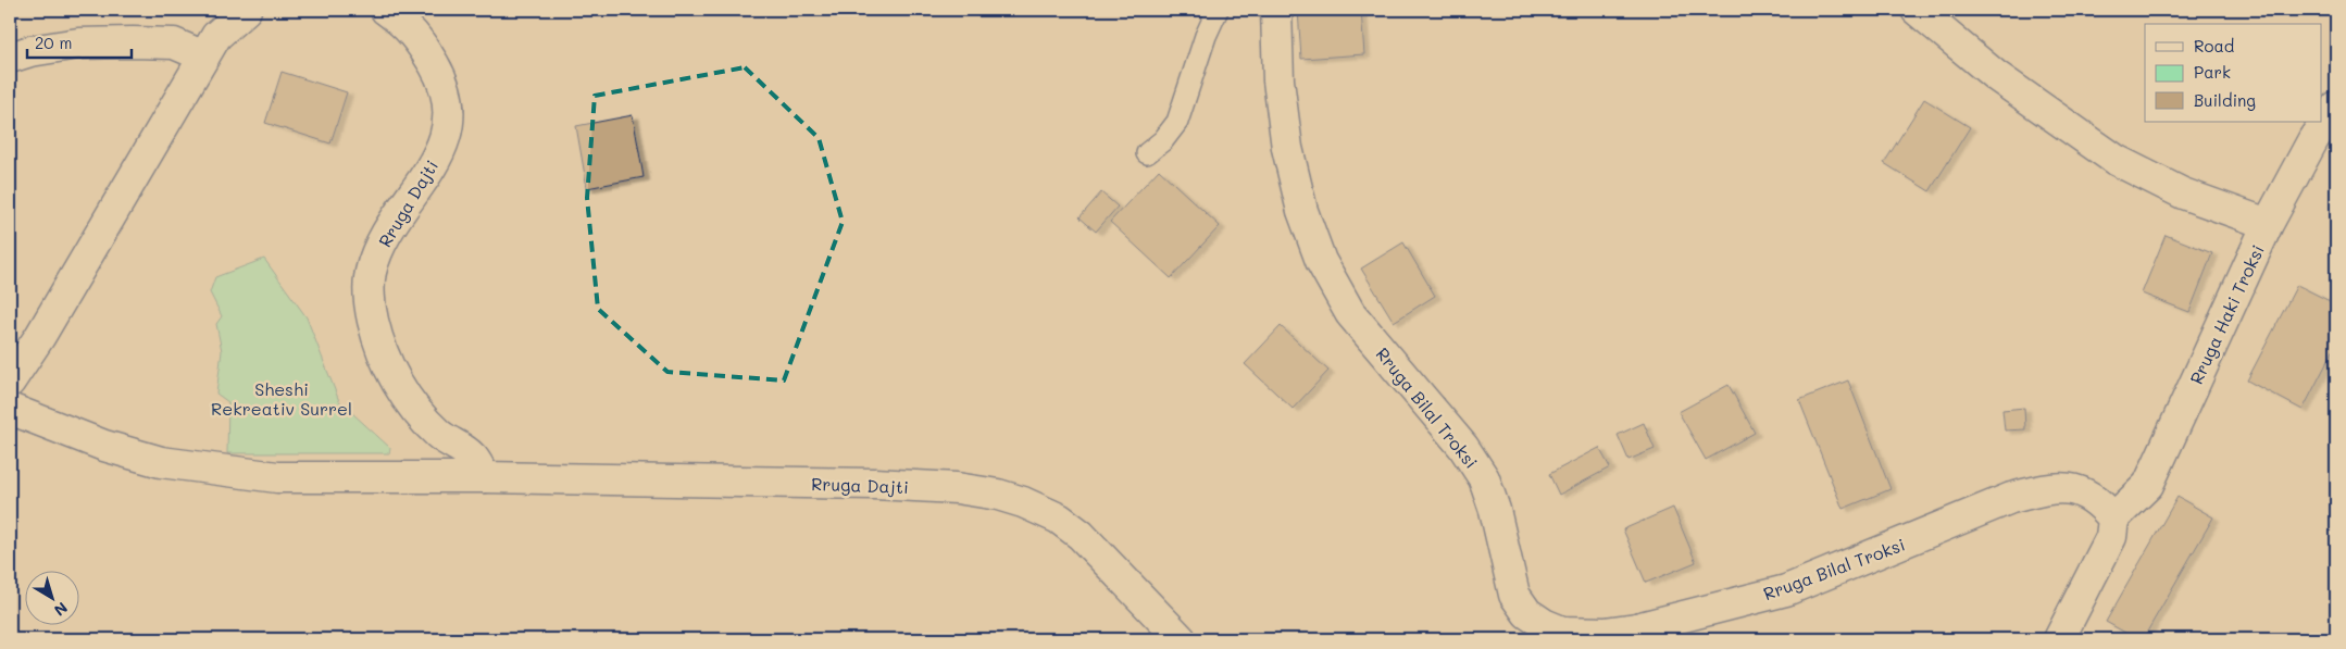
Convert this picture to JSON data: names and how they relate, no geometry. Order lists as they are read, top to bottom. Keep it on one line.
{"streets":{"street":["Rruga Dajti","Rruga Haki Troksi","Rruga Bilal Troksi"]},"crossings":[["Rruga Haki Troksi","Rruga Bilal Troksi"]],"parks":["Sheshi Rekreativ Surrel"],"legend":["Road","Park","Building"],"scale_bar":"20 m","north":"bottom right"}
